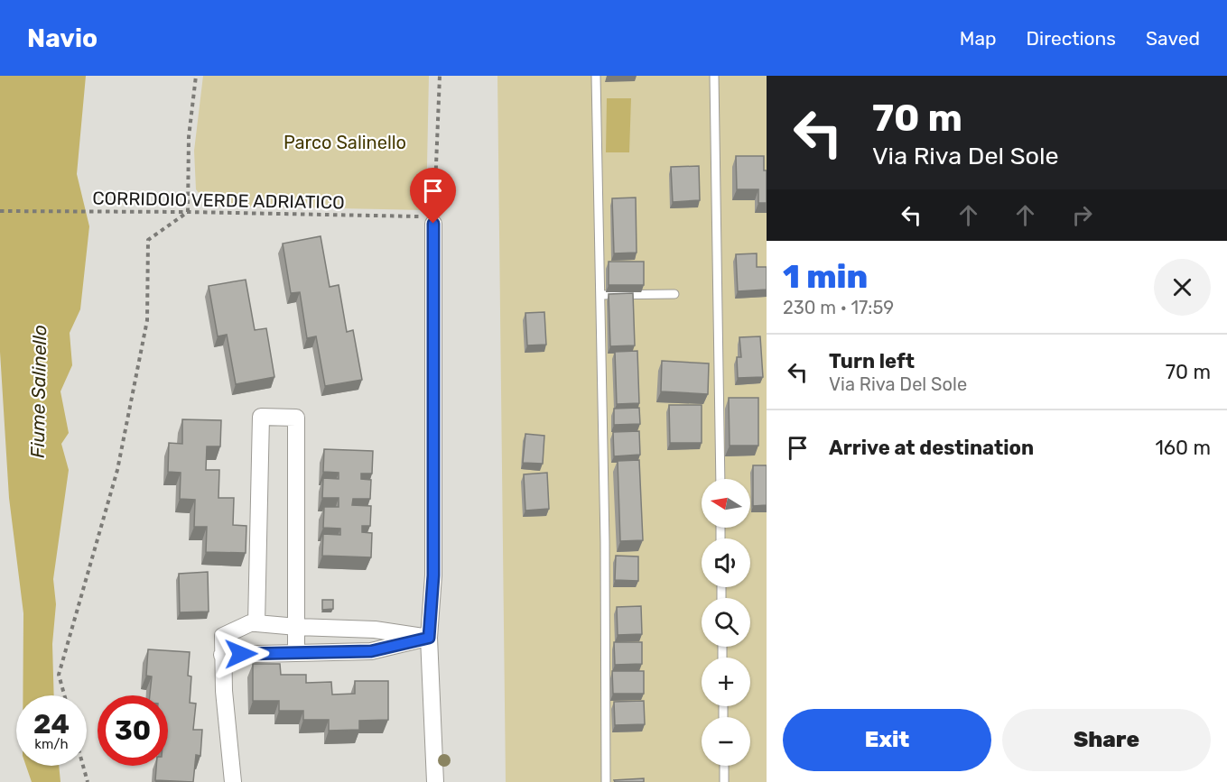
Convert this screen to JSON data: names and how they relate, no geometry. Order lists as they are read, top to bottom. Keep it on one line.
{"streets":{"path":["CORRIDOIO VERDE ADRIATICO"]},"water":["Fiume Salinello"],"parks":["Parco Salinello"],"north":"left","page":{"header":"Navio","nav":["Map","Directions","Saved"],"turn":["70 m","Via Riva Del Sole"],"heading":["1 min","230 m · 17:59"],"list":[{"name":"Turn left","note":"Via Riva Del Sole","value":"70 m"},{"name":"Arrive at destination","value":"160 m"}],"map_buttons":["+","−"],"speed":"24 km/h","limit":"30","buttons":["Exit","Share"]}}
